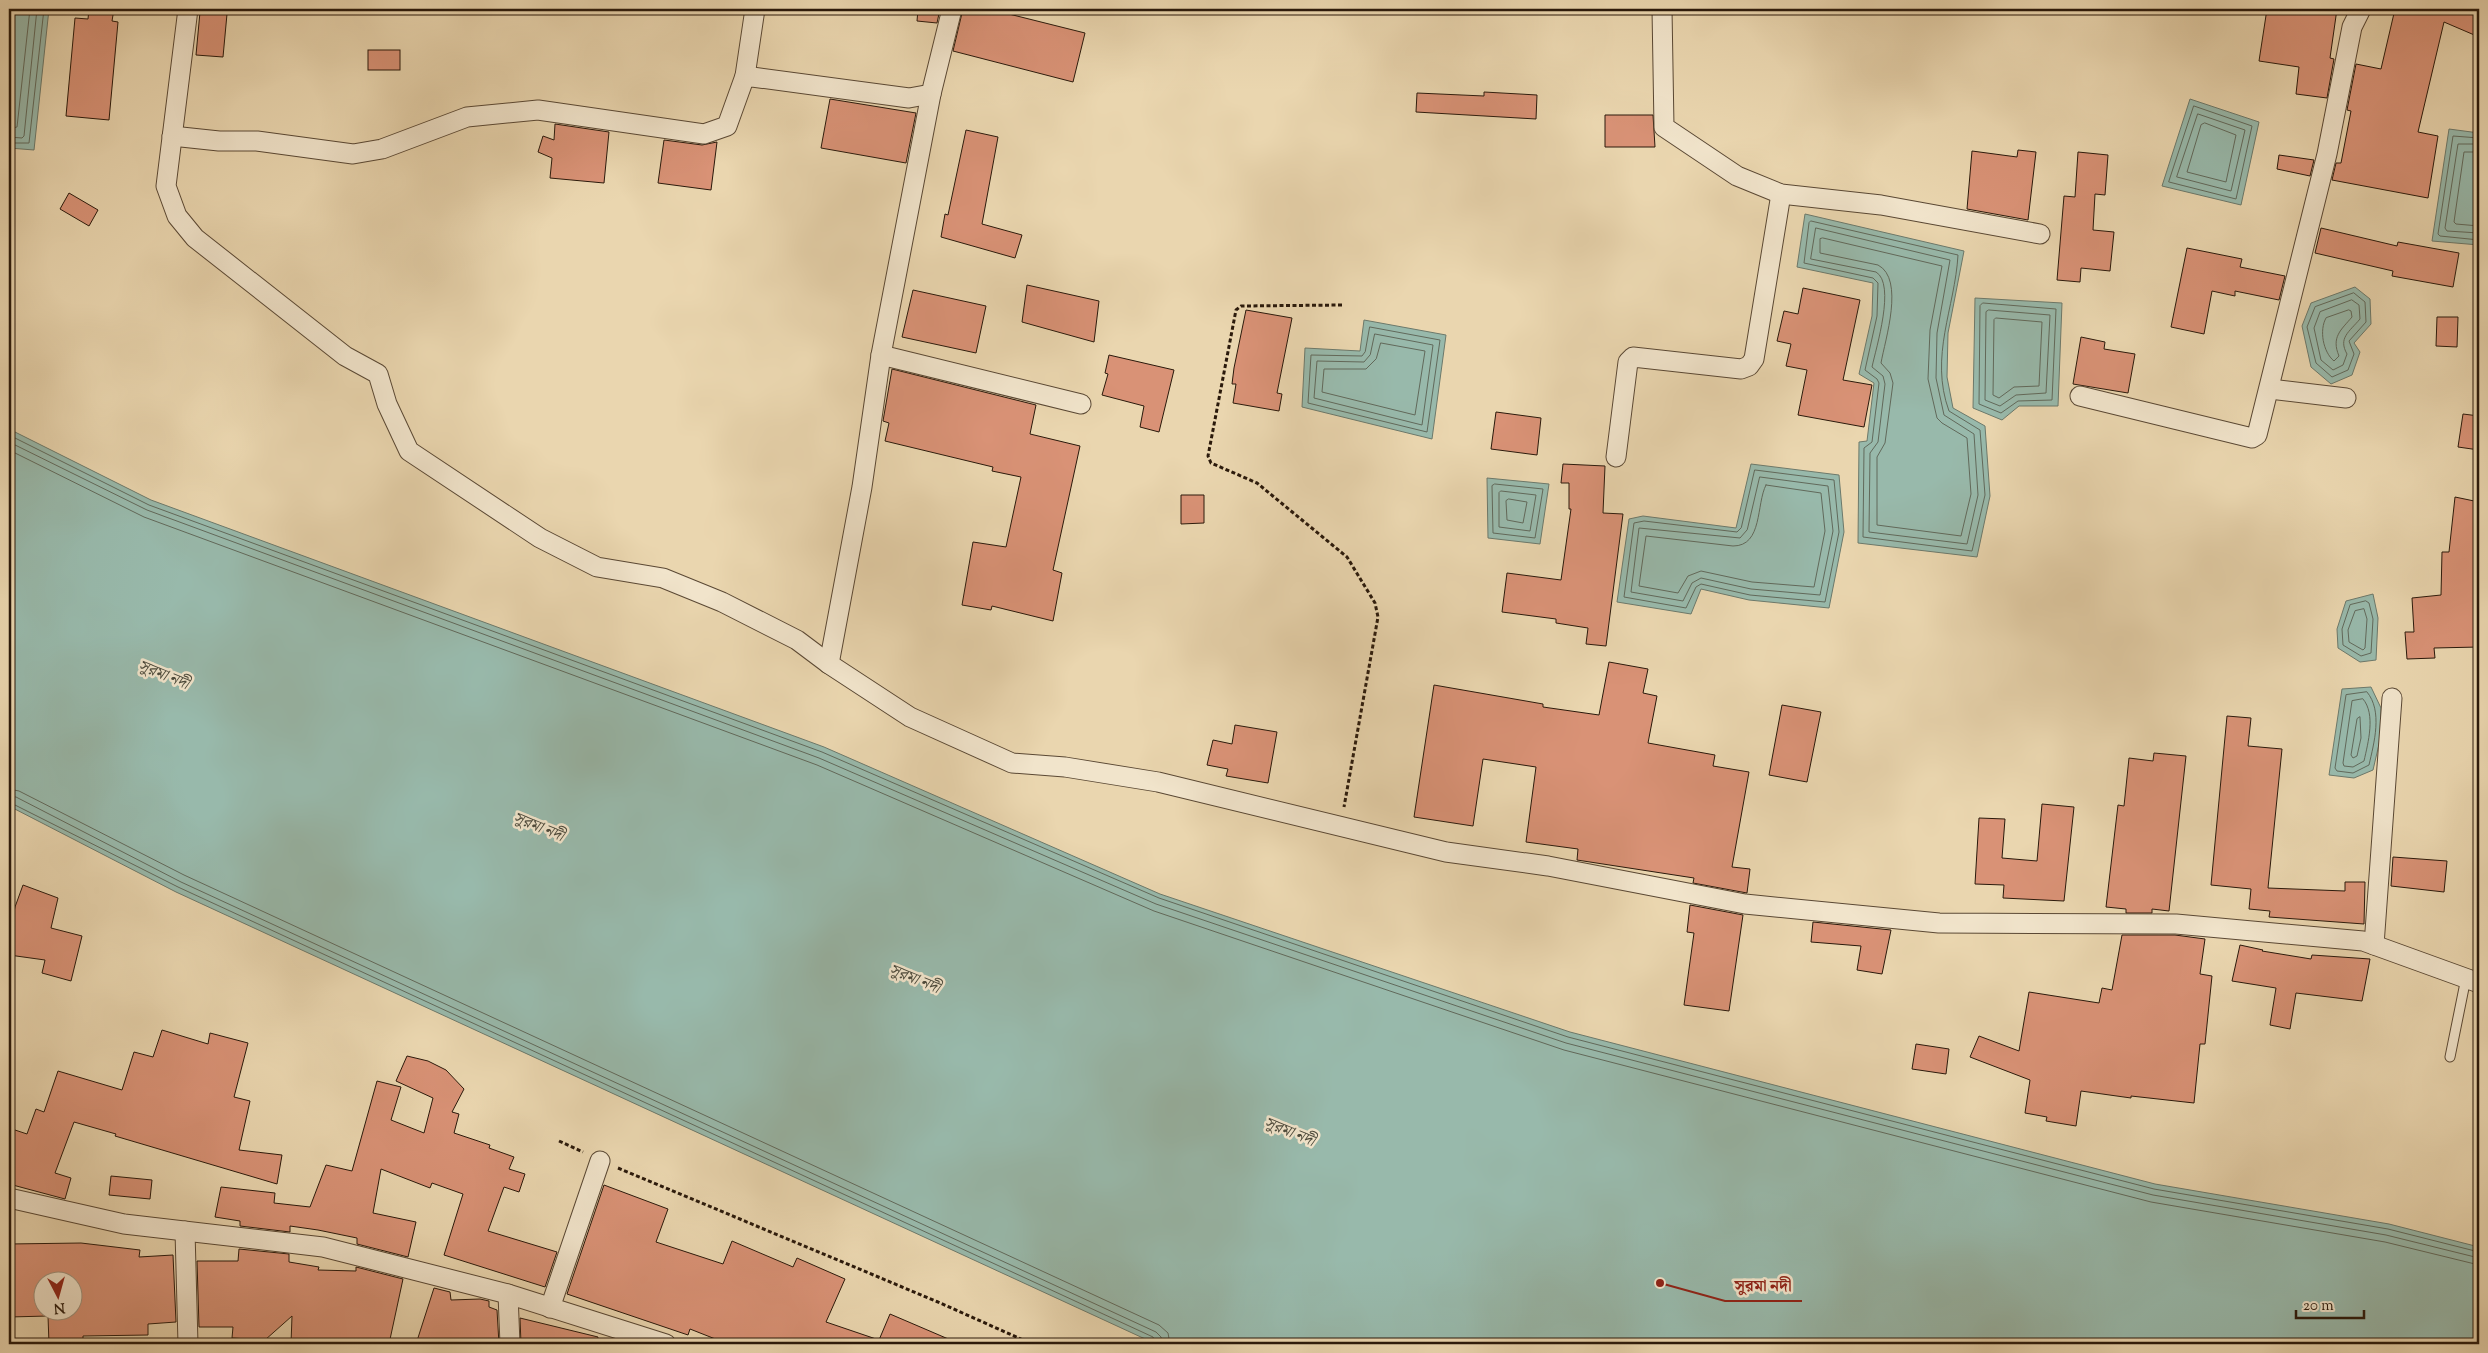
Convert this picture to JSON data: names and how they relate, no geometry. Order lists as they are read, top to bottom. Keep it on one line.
{"water":["সুরমা নদী"],"places":["সুরমা নদী"],"scale_bar":"20 m","north":"bottom"}
